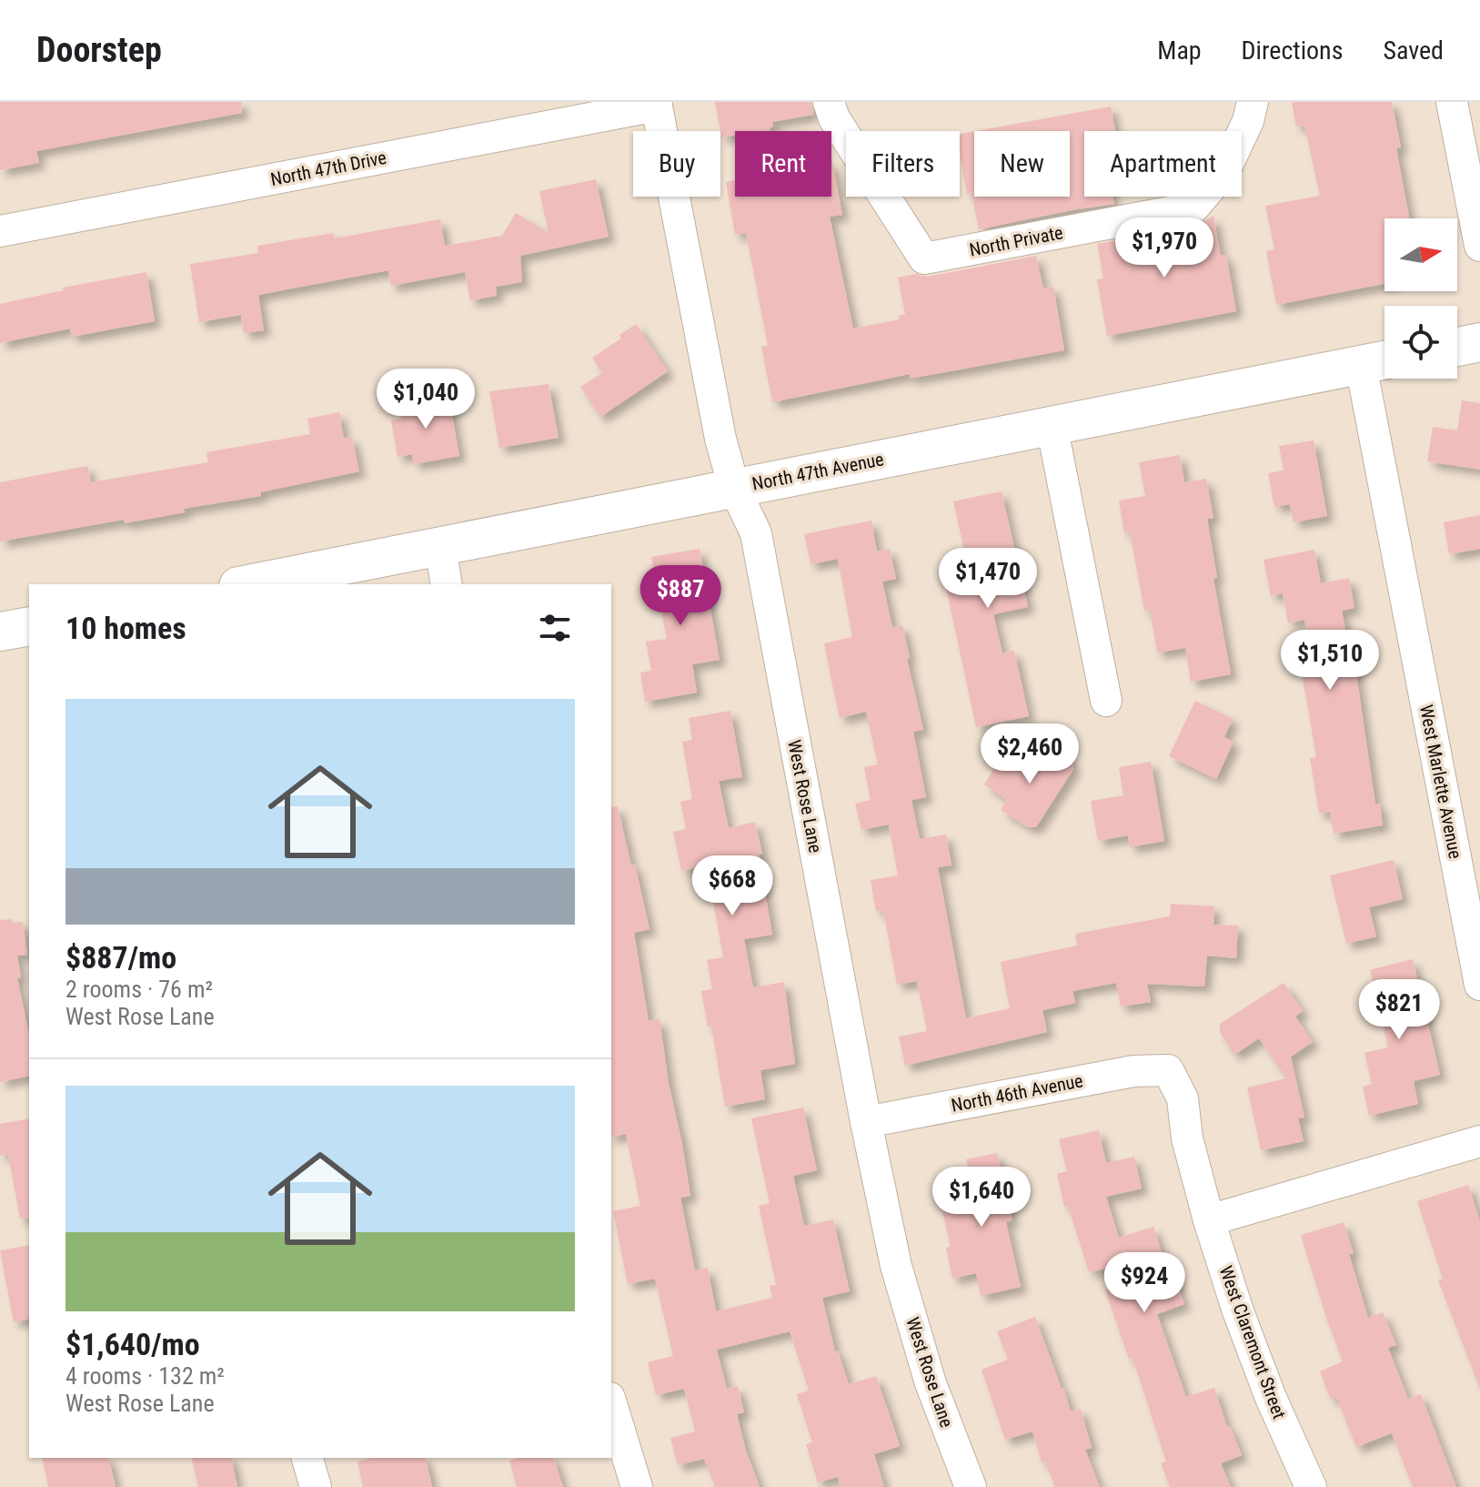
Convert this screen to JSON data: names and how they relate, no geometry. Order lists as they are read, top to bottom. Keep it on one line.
{"streets":{"street":["North 47th Drive","North Private","North 47th Avenue","West Marlette Avenue","West Rose Lane","North 46th Avenue","West Claremont Street"]},"crossings":[["North 47th Drive","West Rose Lane"],["North 47th Avenue","West Marlette Avenue"],["North 47th Avenue","West Rose Lane"],["West Rose Lane","North 46th Avenue"],["North 46th Avenue","West Claremont Street"]],"north":"right","page":{"header":"Doorstep","nav":["Map","Directions","Saved"],"chip":["Buy","Rent","Filters","New","Apartment"],"price":["$1,970","$1,040","$1,470","$887","$1,510","$2,460","$668","$821","$1,640","$924"],"heading":"10 homes","list":[{"name":"$887/mo","note":"2 rooms · 76 m² · West Rose Lane"},{"name":"$1,640/mo","note":"4 rooms · 132 m² · West Rose Lane"}]}}
